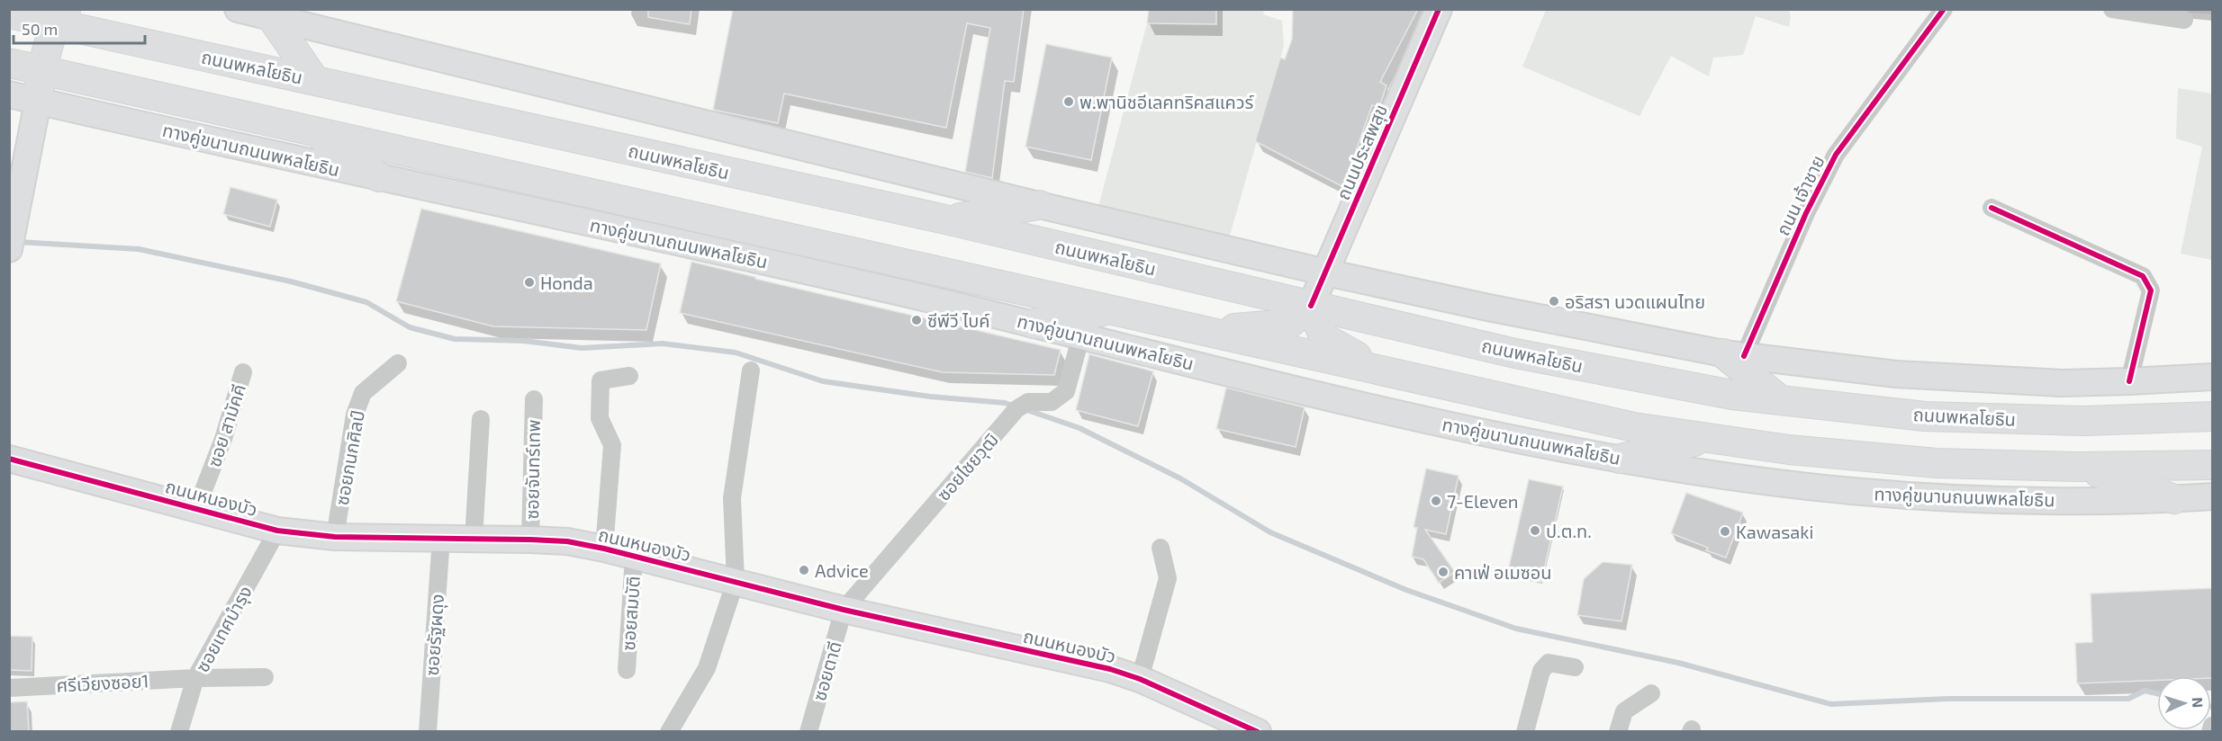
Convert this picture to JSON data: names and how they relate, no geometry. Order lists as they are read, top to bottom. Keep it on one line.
{"streets":{"main road":["ถนนพหลโยธิน","ทางคู่ขนานถนนพหลโยธิน","ถนนประสพสุข","ถนนหนองบัว"],"street":["ถนน เจ้าชาย","ซอย สามัคคี","ซอยกนกศิลป์","ซอยไชยวุฒิ","ซอยจันทร์เทพ","ซอยสมบัติ","ซอยเทศบำรุง","ซอยรัฐผดุง","ซอยตาดี","ศรีเวียงซอย1"]},"crossings":[["ถนนพหลโยธิน","ถนนประสพสุข"],["ทางคู่ขนานถนนพหลโยธิน","ซอยไชยวุฒิ"],["ซอย สามัคคี","ถนนหนองบัว"],["ซอยกนกศิลป์","ถนนหนองบัว"],["ซอยไชยวุฒิ","ถนนหนองบัว"],["ซอยไชยวุฒิ","ซอยตาดี"],["ซอยจันทร์เทพ","ถนนหนองบัว"],["ถนนหนองบัว","ซอยสมบัติ"],["ถนนหนองบัว","ซอยเทศบำรุง"],["ถนนหนองบัว","ซอยรัฐผดุง"],["ถนนหนองบัว","ซอยตาดี"],["ซอยเทศบำรุง","ศรีเวียงซอย1"]],"places":["พ.พานิชอีเลคทริคสแควร์","Honda","อริสรา นวดแผนไทย","ซีพีวี ไบค์","7-Eleven","ป.ต.ท.","Kawasaki","Advice","คาเฟ่ อเมซอน"],"scale_bar":"50 m","north":"right"}
